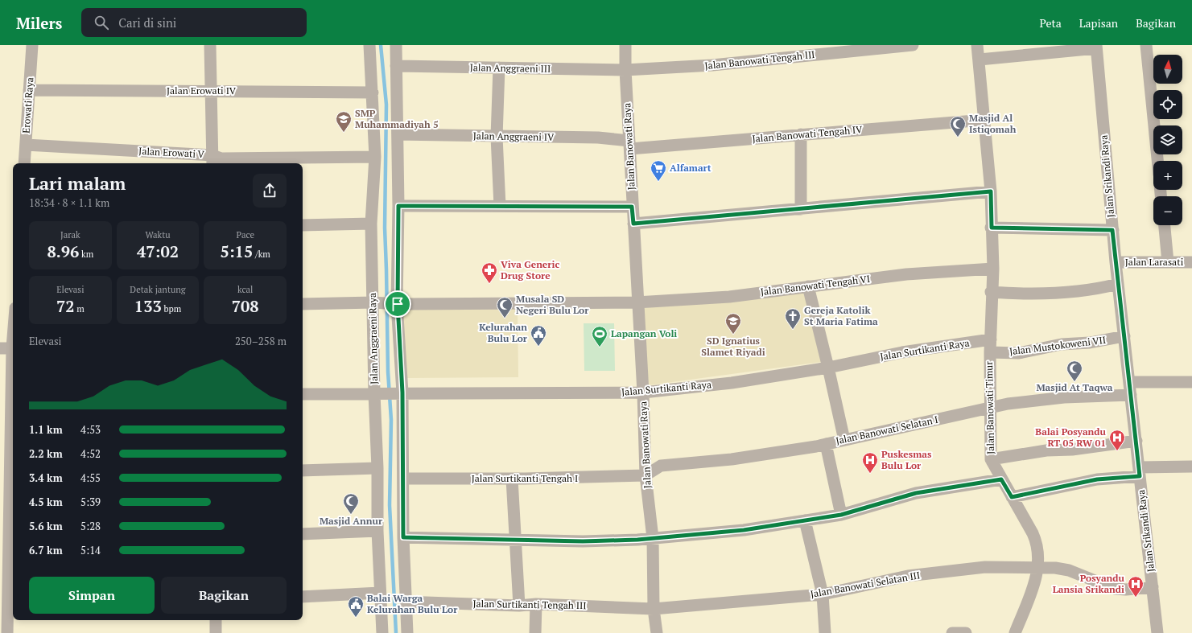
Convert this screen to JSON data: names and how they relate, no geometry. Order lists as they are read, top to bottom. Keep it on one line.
{"streets":{"street":["Jalan Banowati Tengah III","Jalan Anggraeni III","Jalan Erowati IV","Erowati Raya","Jalan Banowati Tengah IV","Jalan Anggraeni IV","Jalan Banowati Raya","Jalan Erowati V","Jalan Srikandi Raya","Jalan Larasati","Jalan Banowati Tengah VI","Jalan Anggraeni Raya","Jalan Mustokoweni VII","Jalan Surtikanti Raya","Jalan Banowati Timur","Jalan Banowati Selatan I","Jalan Surtikanti Tengah I","Jalan Banowati Selatan III","Jalan Surtikanti Tengah III"]},"crossings":[["Jalan Banowati Tengah III","Jalan Anggraeni III"],["Jalan Banowati Tengah III","Jalan Banowati Raya"],["Jalan Anggraeni III","Jalan Banowati Raya"],["Jalan Erowati IV","Erowati Raya"],["Jalan Erowati IV","Jalan Anggraeni Raya"],["Erowati Raya","Jalan Erowati V"],["Jalan Banowati Tengah IV","Jalan Anggraeni IV"],["Jalan Banowati Tengah IV","Jalan Banowati Raya"],["Jalan Banowati Tengah IV","Jalan Banowati Timur"],["Jalan Anggraeni IV","Jalan Banowati Raya"],["Jalan Banowati Raya","Jalan Banowati Tengah VI"],["Jalan Banowati Raya","Jalan Surtikanti Raya"],["Jalan Banowati Raya","Jalan Banowati Selatan I"],["Jalan Banowati Raya","Jalan Surtikanti Tengah I"],["Jalan Banowati Raya","Jalan Banowati Selatan III"],["Jalan Banowati Raya","Jalan Surtikanti Tengah III"],["Jalan Erowati V","Jalan Anggraeni Raya"],["Jalan Srikandi Raya","Jalan Larasati"],["Jalan Srikandi Raya","Jalan Mustokoweni VII"],["Jalan Srikandi Raya","Jalan Banowati Selatan I"],["Jalan Srikandi Raya","Jalan Banowati Selatan III"],["Jalan Banowati Tengah VI","Jalan Banowati Timur"],["Jalan Anggraeni Raya","Jalan Surtikanti Raya"],["Jalan Mustokoweni VII","Jalan Banowati Timur"],["Jalan Surtikanti Raya","Jalan Banowati Timur"],["Jalan Banowati Timur","Jalan Banowati Selatan I"],["Jalan Banowati Timur","Jalan Banowati Selatan III"],["Jalan Banowati Selatan I","Jalan Surtikanti Tengah I"],["Jalan Banowati Selatan III","Jalan Surtikanti Tengah III"]],"places":{"school or university":["SMP Muhammadiyah 5","SD Ignatius Slamet Riyadi"],"mosque":["Masjid Al Istiqomah","Musala SD Negeri Bulu Lor","Masjid At Taqwa","Masjid Annur"],"supermarket":["Alfamart"],"pharmacy":["Viva Generic Drug Store"],"church":["Gereja Katolik St Maria Fatima"],"public building":["Kelurahan Bulu Lor","Balai Warga Kelurahan Bulu Lor"],"sports":["Lapangan Voli"],"hospital":["Balai Posyandu RT 05 RW 01","Puskesmas Bulu Lor","Posyandu Lansia Srikandi"]},"north":"top","page":{"header":"Milers","search":"Cari di sini","nav":["Peta","Lapisan","Bagikan"],"map_buttons":["+","−"],"heading":["Lari malam","18:34 · 8 × 1.1 km"],"stats":[["Jarak","8.96 km"],["Waktu","47:02"],["Pace","5:15 /km"],["Elevasi","72 m"],["Detak jantung","133 bpm"],["kcal","708"]],"chart":["Elevasi","250–258 m"],"list":[{"name":"1.1 km","note":"4:53"},{"name":"2.2 km","note":"4:52"},{"name":"3.4 km","note":"4:55"},{"name":"4.5 km","note":"5:39"},{"name":"5.6 km","note":"5:28"},{"name":"6.7 km","note":"5:14"}],"buttons":["Simpan","Bagikan"]}}
